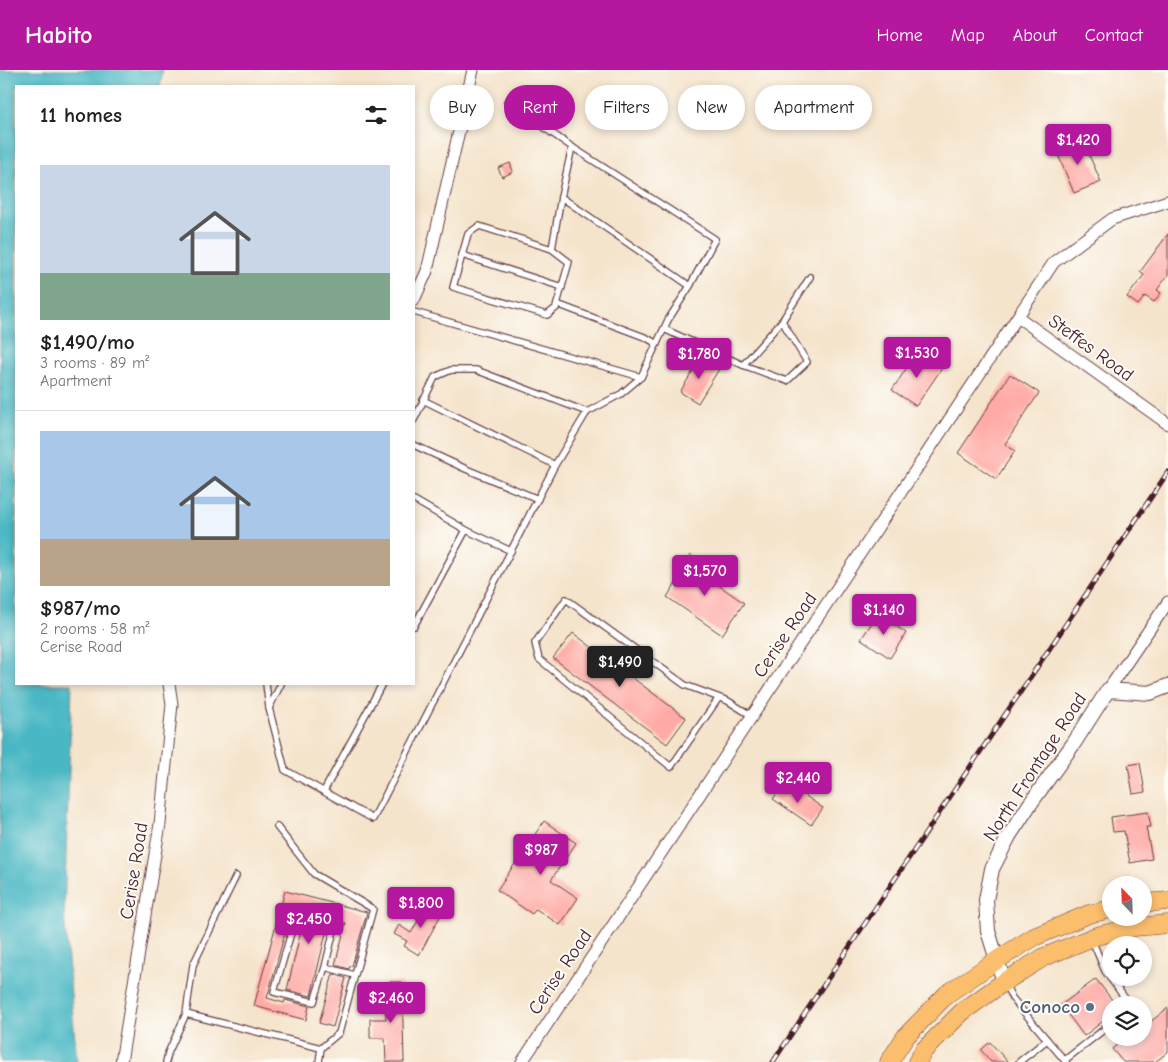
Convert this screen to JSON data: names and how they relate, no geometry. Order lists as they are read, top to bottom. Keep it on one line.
{"streets":{"street":["Steffes Road","Cerise Road","North Frontage Road"]},"crossings":[["Steffes Road","Cerise Road"]],"places":["Conoco"],"north":"top left","page":{"header":"Habito","nav":["Home","Map","About","Contact"],"chip":["Buy","Rent","Filters","New","Apartment"],"heading":"11 homes","price":["$1,420","$1,530","$1,780","$1,570","$1,140","$1,490","$2,440","$987","$1,800","$2,450","$2,460"],"list":[{"name":"$1,490/mo","note":"3 rooms · 89 m² · Apartment"},{"name":"$987/mo","note":"2 rooms · 58 m² · Cerise Road"}]}}
